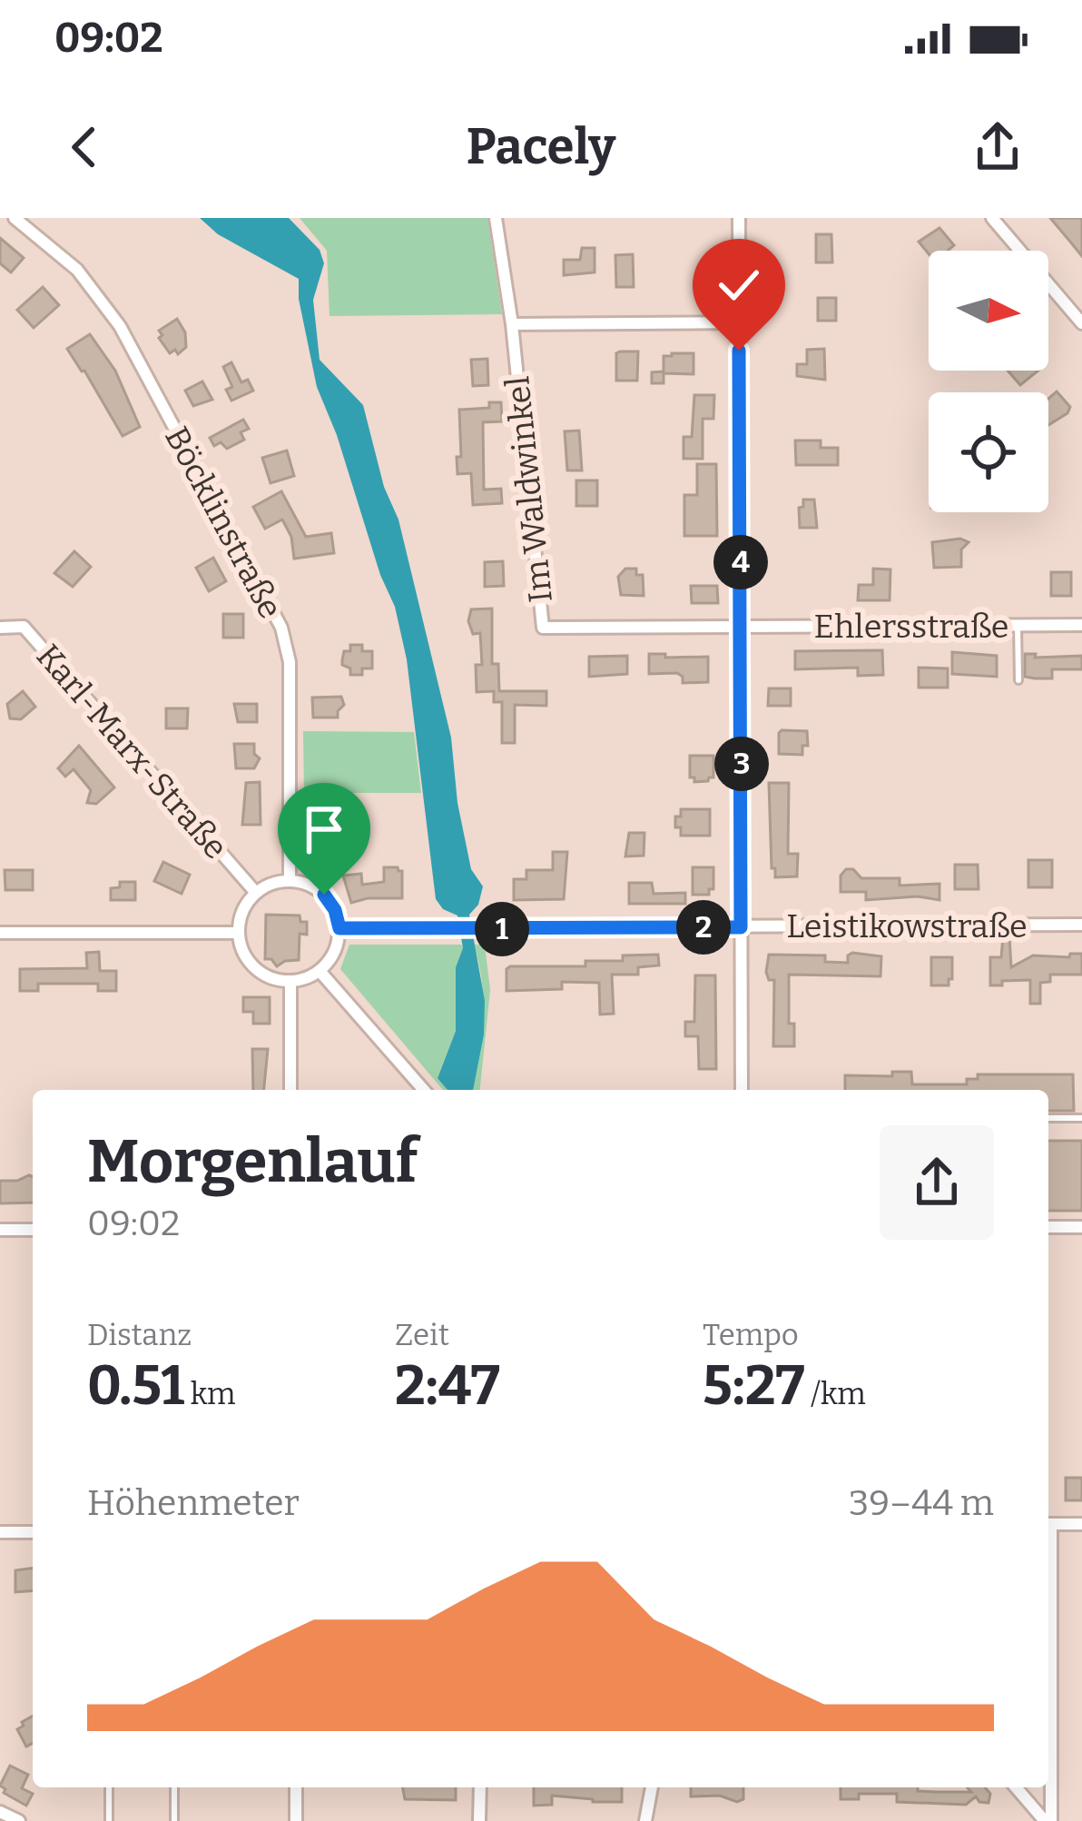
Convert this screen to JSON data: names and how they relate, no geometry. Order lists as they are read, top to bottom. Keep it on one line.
{"streets":{"street":["Im Waldwinkel","Böcklinstraße","Ehlersstraße","Karl-Marx-Straße","Leistikowstraße"]},"crossings":[["Im Waldwinkel","Ehlersstraße"],["Böcklinstraße","Karl-Marx-Straße"],["Böcklinstraße","Leistikowstraße"],["Karl-Marx-Straße","Leistikowstraße"]],"north":"right","page":{"status":"09:02","header":"Pacely","pins":["4","3","2","1"],"heading":["Morgenlauf","09:02"],"stats":[["Distanz","0.51 km"],["Zeit","2:47"],["Tempo","5:27 /km"]],"chart":["Höhenmeter","39–44 m"]}}
